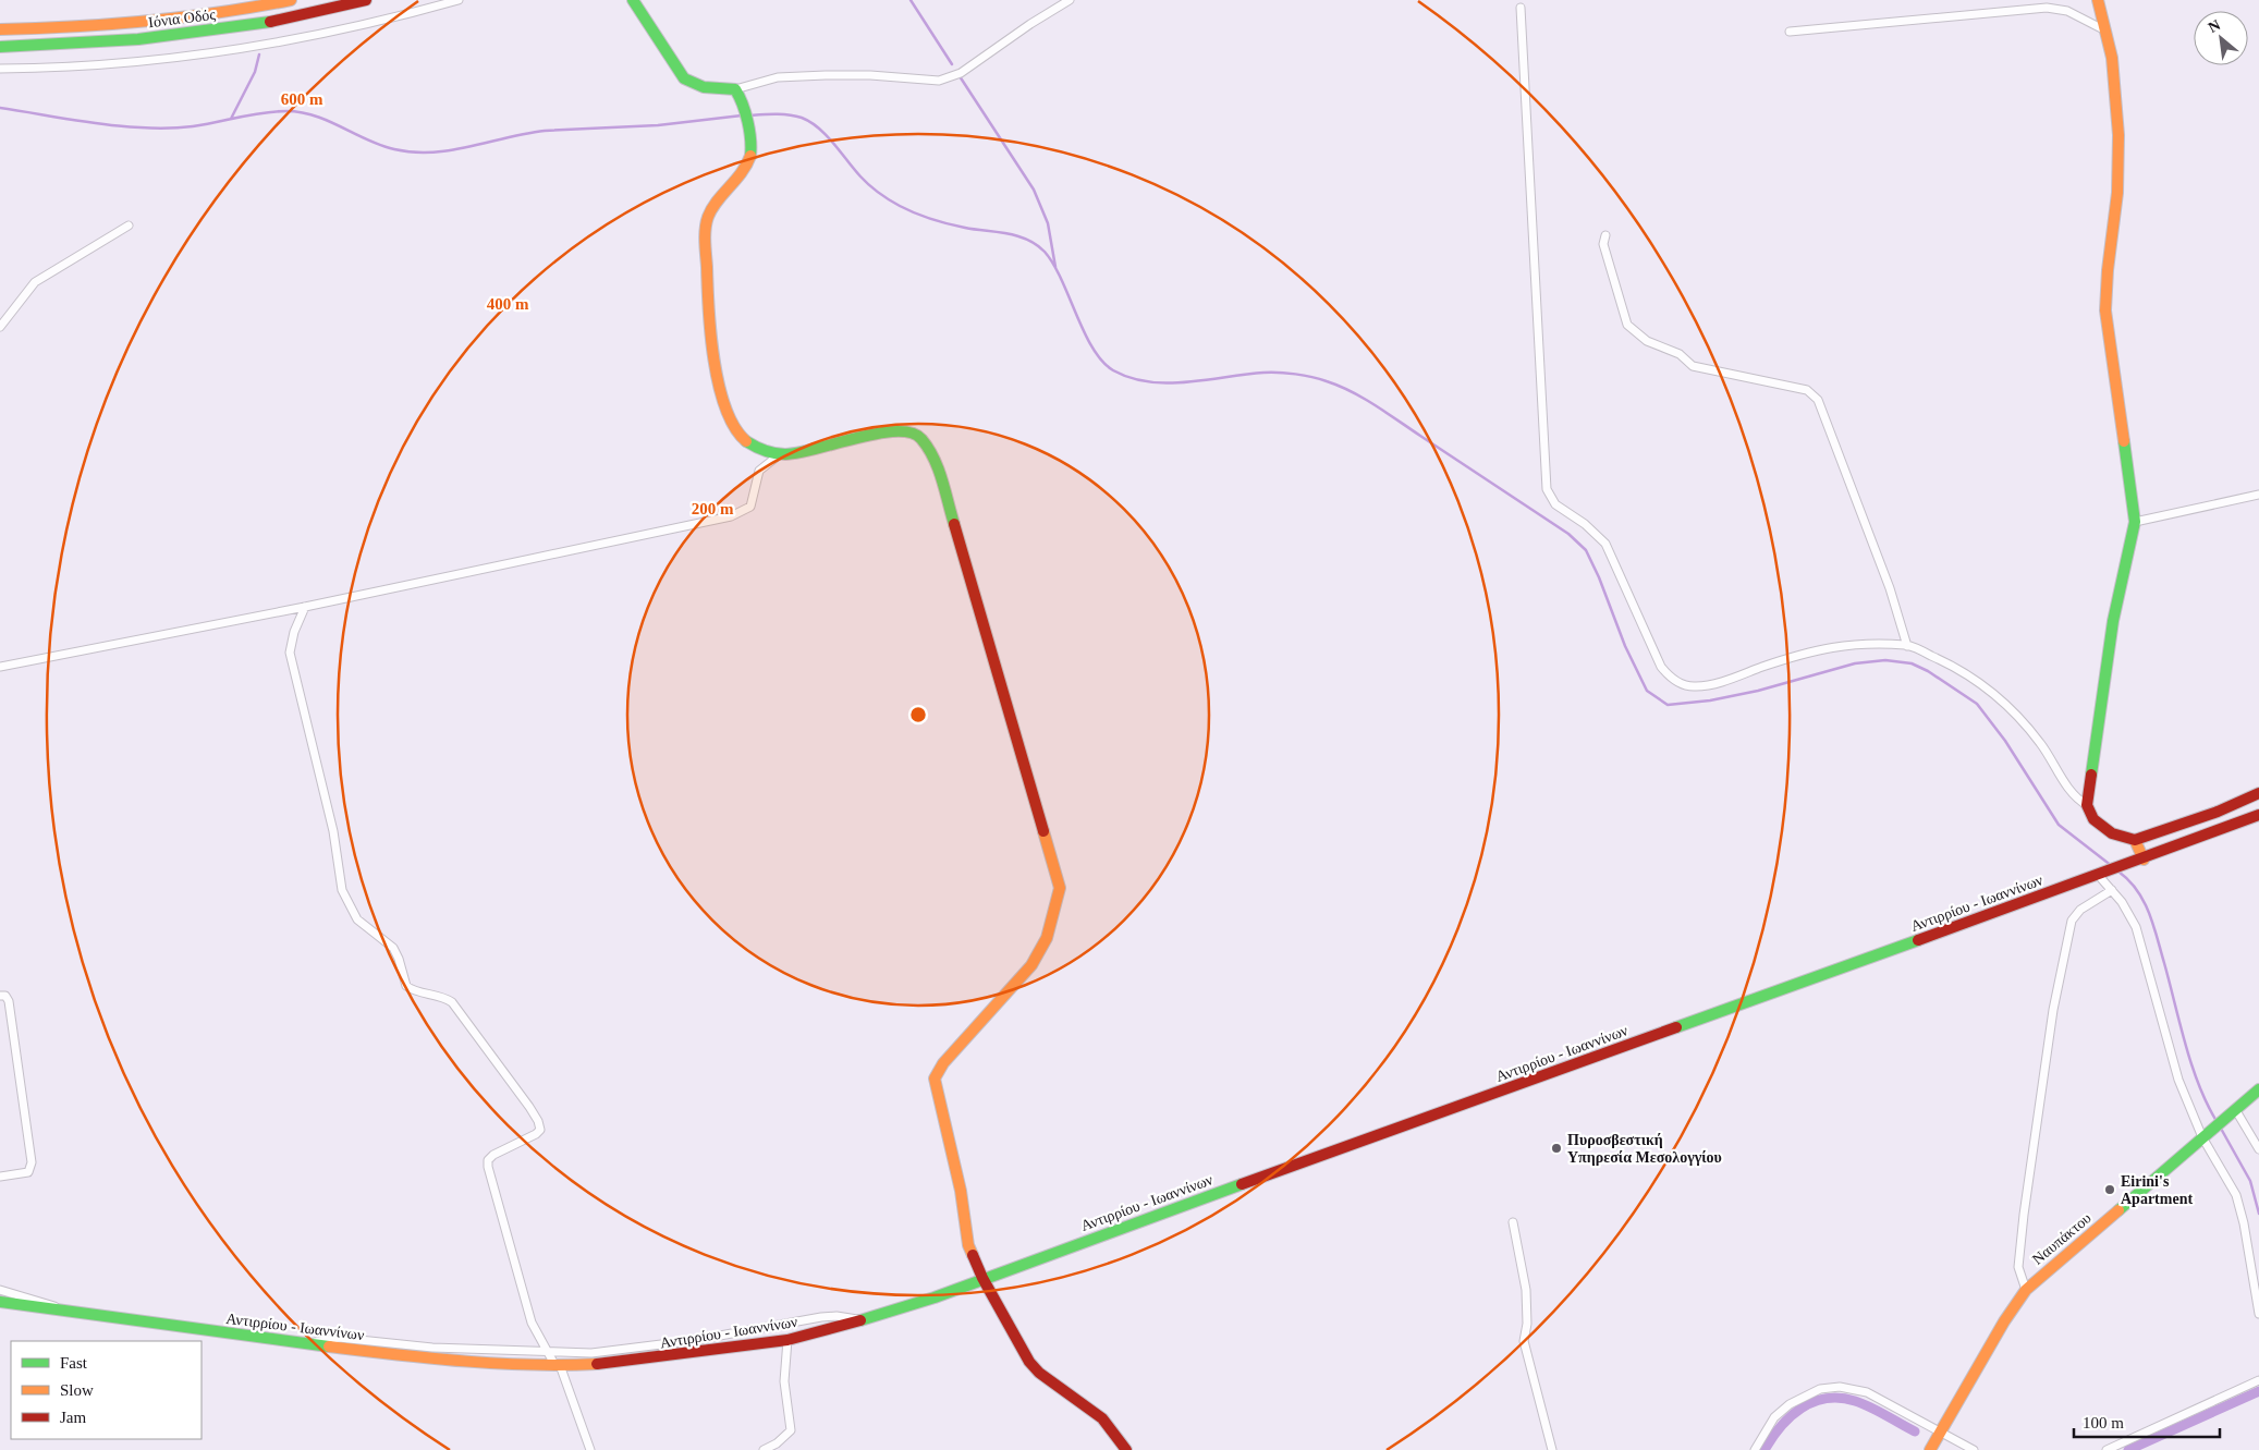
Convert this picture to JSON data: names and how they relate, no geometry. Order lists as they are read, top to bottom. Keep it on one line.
{"streets":{"main road":["Ιόνια Οδός","Αντιρρίου - Ιωαννίνων","Ναυπάκτου"]},"places":["Πυροσβεστική Υπηρεσία Μεσολογγίου","Eirini's Apartment"],"legend":["Fast","Slow","Jam"],"scale_bar":"100 m","north":"top left","rings":["600 m","400 m","200 m"]}
